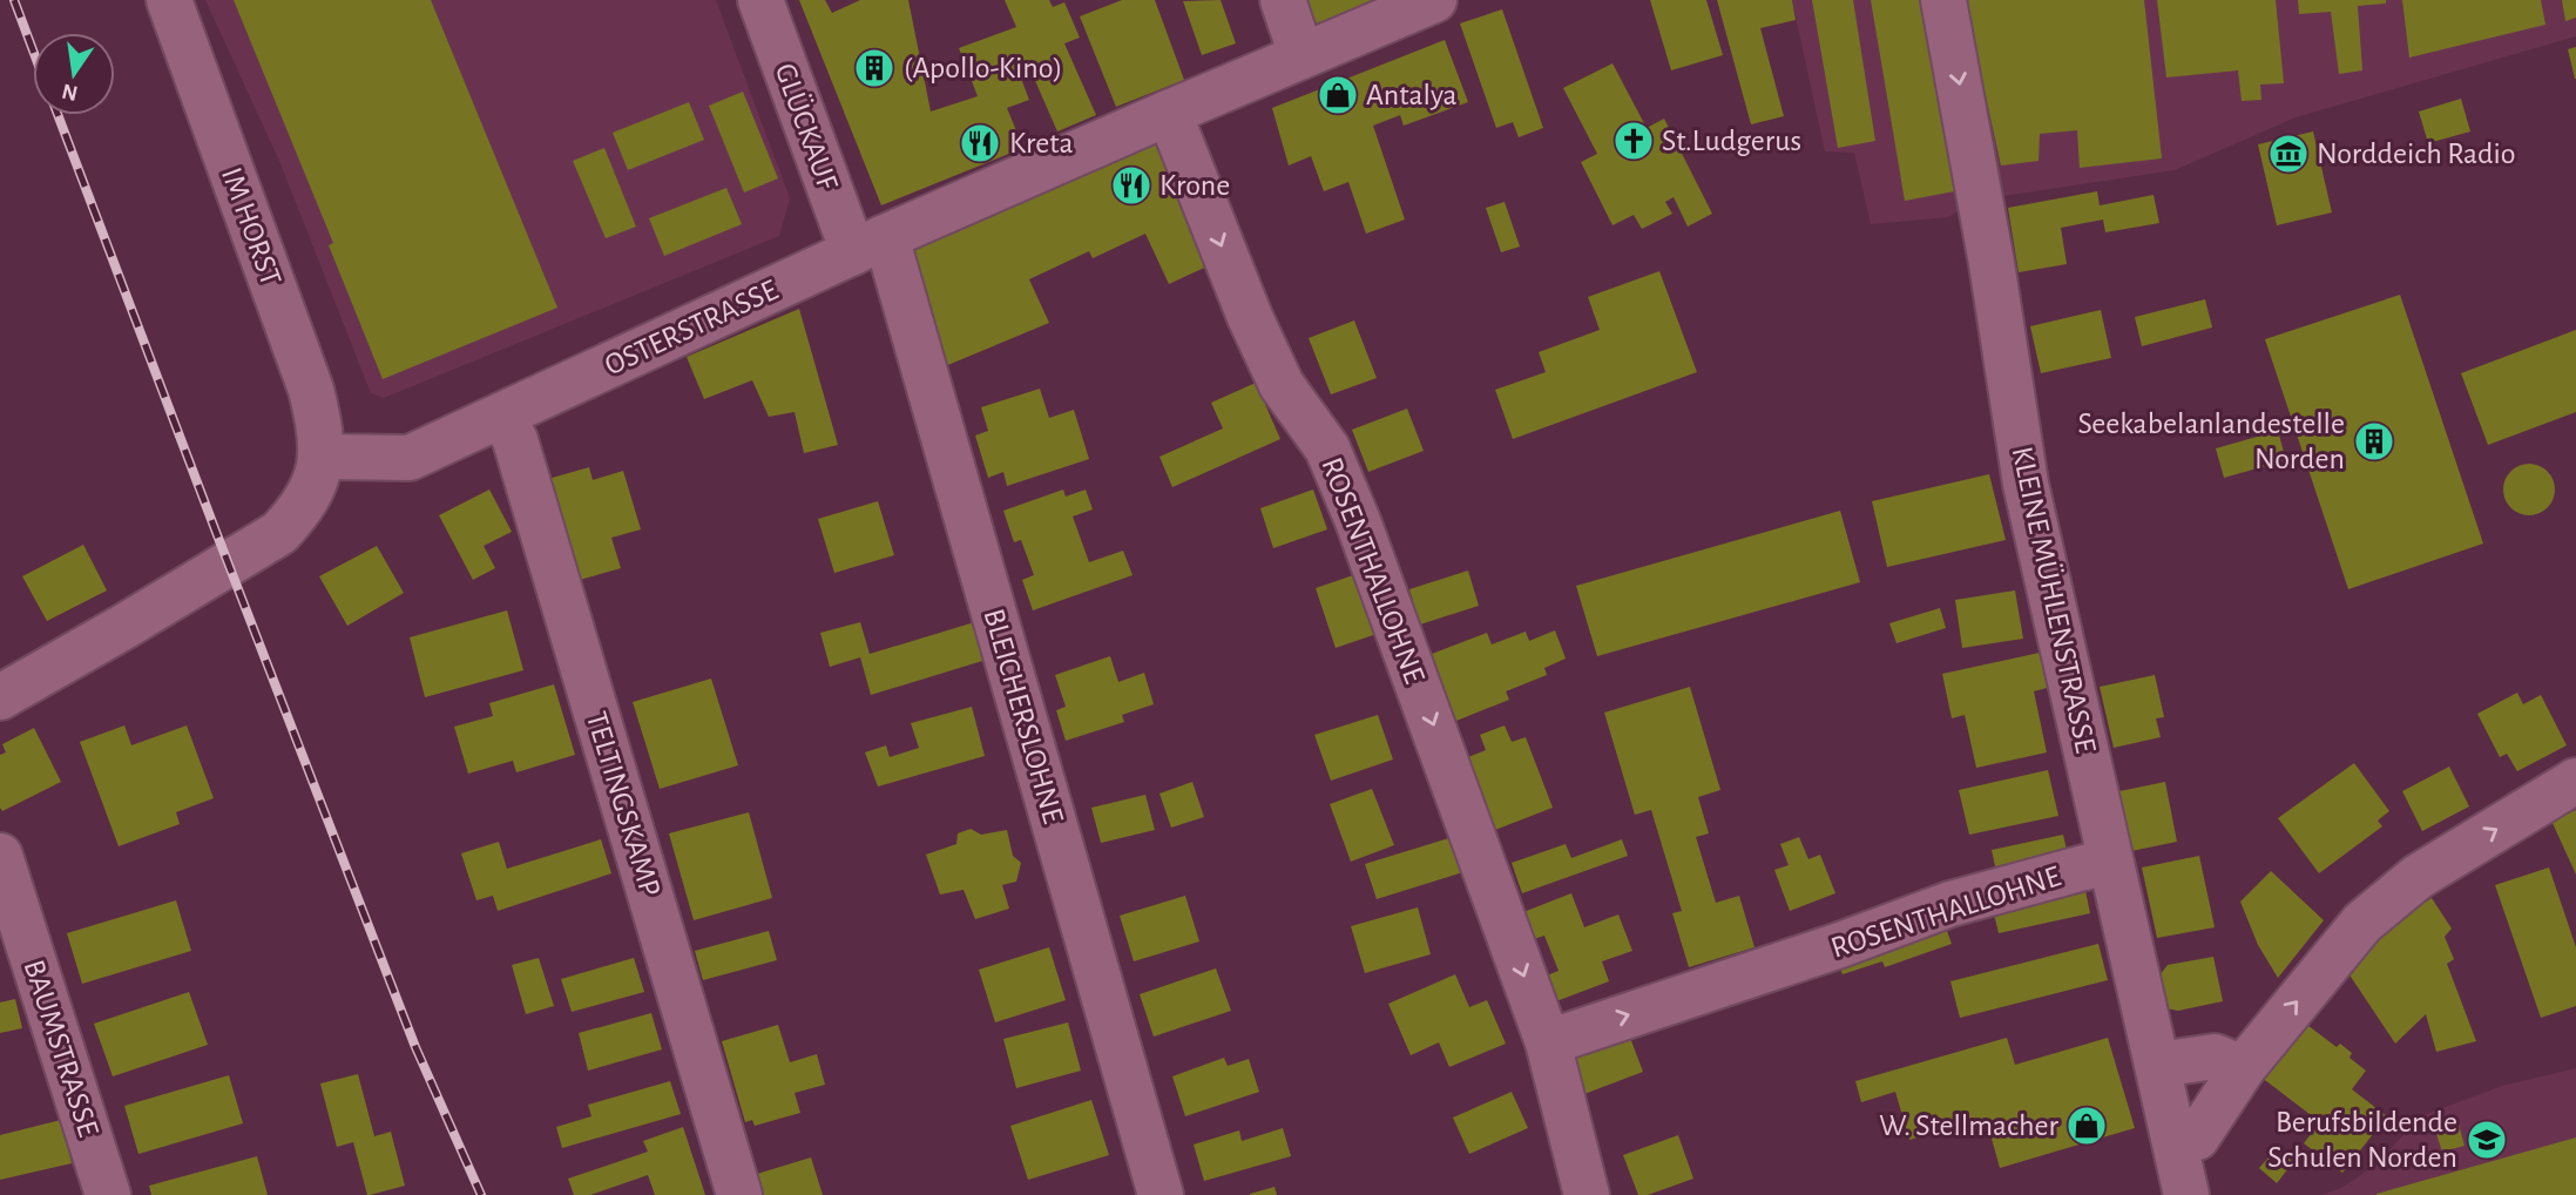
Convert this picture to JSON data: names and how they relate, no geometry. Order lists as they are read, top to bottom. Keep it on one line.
{"streets":{"street":["GLÜCKAUF","IM HORST","OSTERSTRASSE","ROSENTHALLOHNE","KLEINE MÜHLENSTRASSE","BLEICHERSLOHNE","TELTINGSKAMP","BAUMSTRASSE"]},"crossings":[["GLÜCKAUF","OSTERSTRASSE"],["GLÜCKAUF","BLEICHERSLOHNE"],["IM HORST","OSTERSTRASSE"],["OSTERSTRASSE","ROSENTHALLOHNE"],["OSTERSTRASSE","BLEICHERSLOHNE"],["OSTERSTRASSE","TELTINGSKAMP"],["ROSENTHALLOHNE","KLEINE MÜHLENSTRASSE"]],"one_way":["KLEINE MÜHLENSTRASSE"],"places":{"building":["(Apollo-Kino)","Seekabelanlandestelle Norden"],"shop":["Antalya","W. Stellmacher"],"church":["St.Ludgerus"],"restaurant":["Kreta","Krone"],"museum":["Norddeich Radio"],"school or university":["Berufsbildende Schulen Norden"]},"north":"bottom"}
